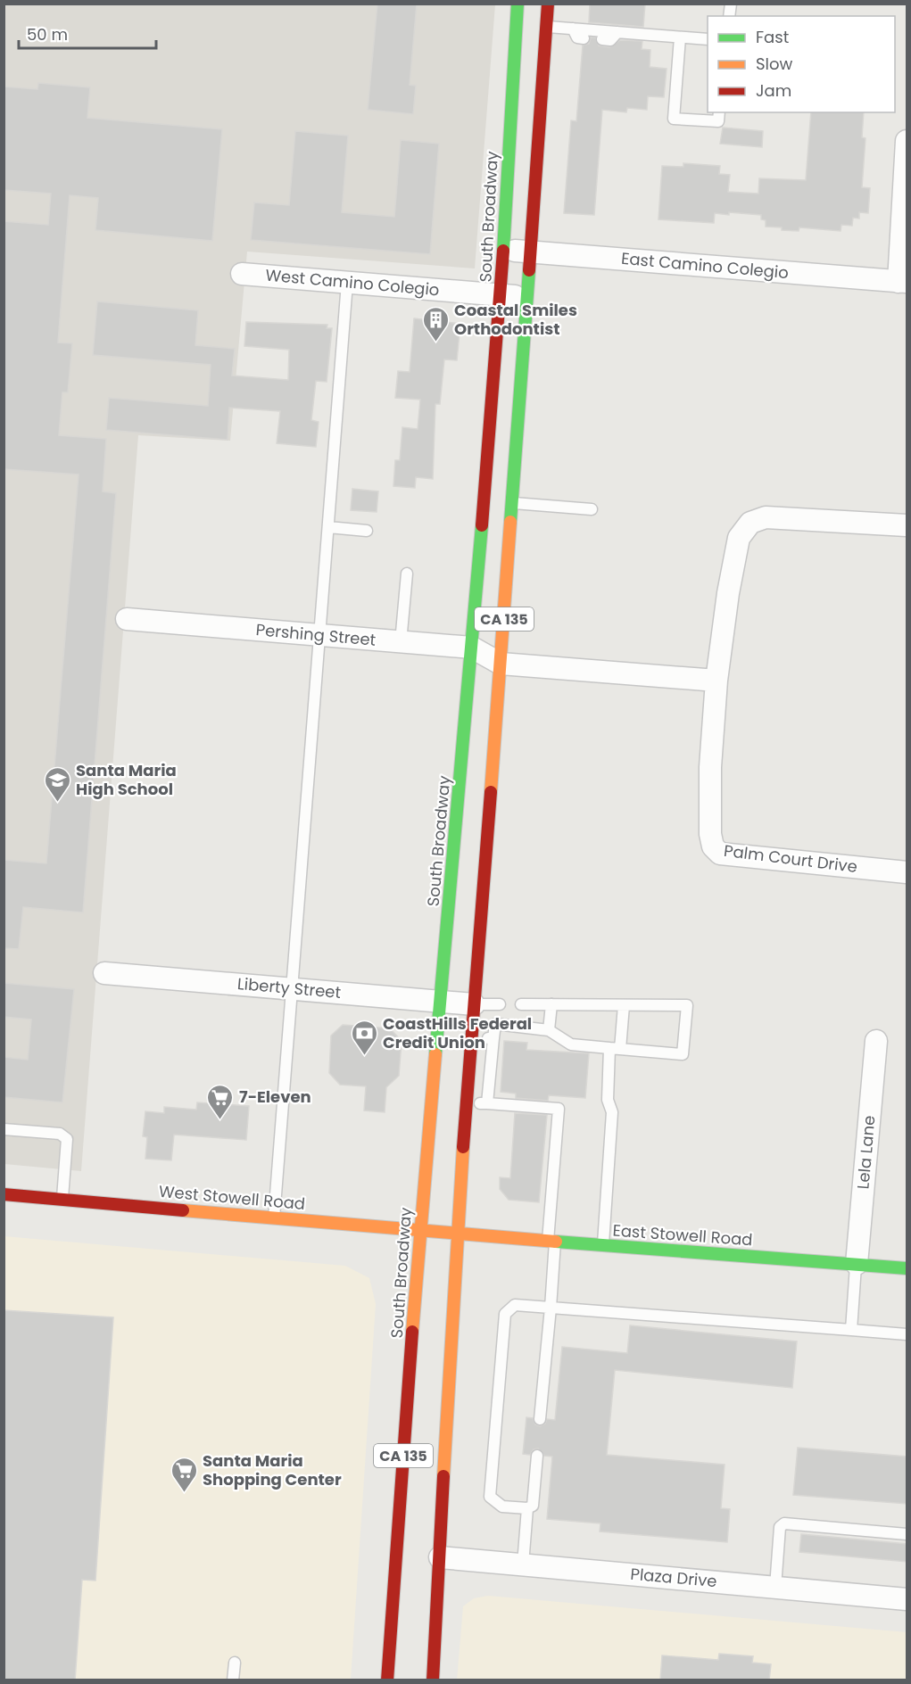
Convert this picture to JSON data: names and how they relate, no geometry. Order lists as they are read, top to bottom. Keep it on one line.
{"streets":{"main road":["South Broadway","CA 135","West Stowell Road","East Stowell Road"],"street":["East Camino Colegio","West Camino Colegio","Pershing Street","Palm Court Drive","Liberty Street","Lela Lane","Plaza Drive"]},"crossings":[["South Broadway","East Camino Colegio"],["South Broadway","West Camino Colegio"],["South Broadway","Pershing Street"],["South Broadway","Liberty Street"],["South Broadway","West Stowell Road"],["East Camino Colegio","CA 135"],["West Camino Colegio","CA 135"],["CA 135","Pershing Street"],["CA 135","Liberty Street"],["CA 135","West Stowell Road"],["CA 135","East Stowell Road"],["CA 135","Plaza Drive"],["Lela Lane","East Stowell Road"],["West Stowell Road","East Stowell Road"]],"places":{"building":["Coastal Smiles Orthodontist"],"school or university":["Santa Maria High School"],"bank":["CoastHills Federal Credit Union"],"supermarket":["7-Eleven","Santa Maria Shopping Center"]},"legend":["Fast","Slow","Jam"],"scale_bar":"50 m"}
